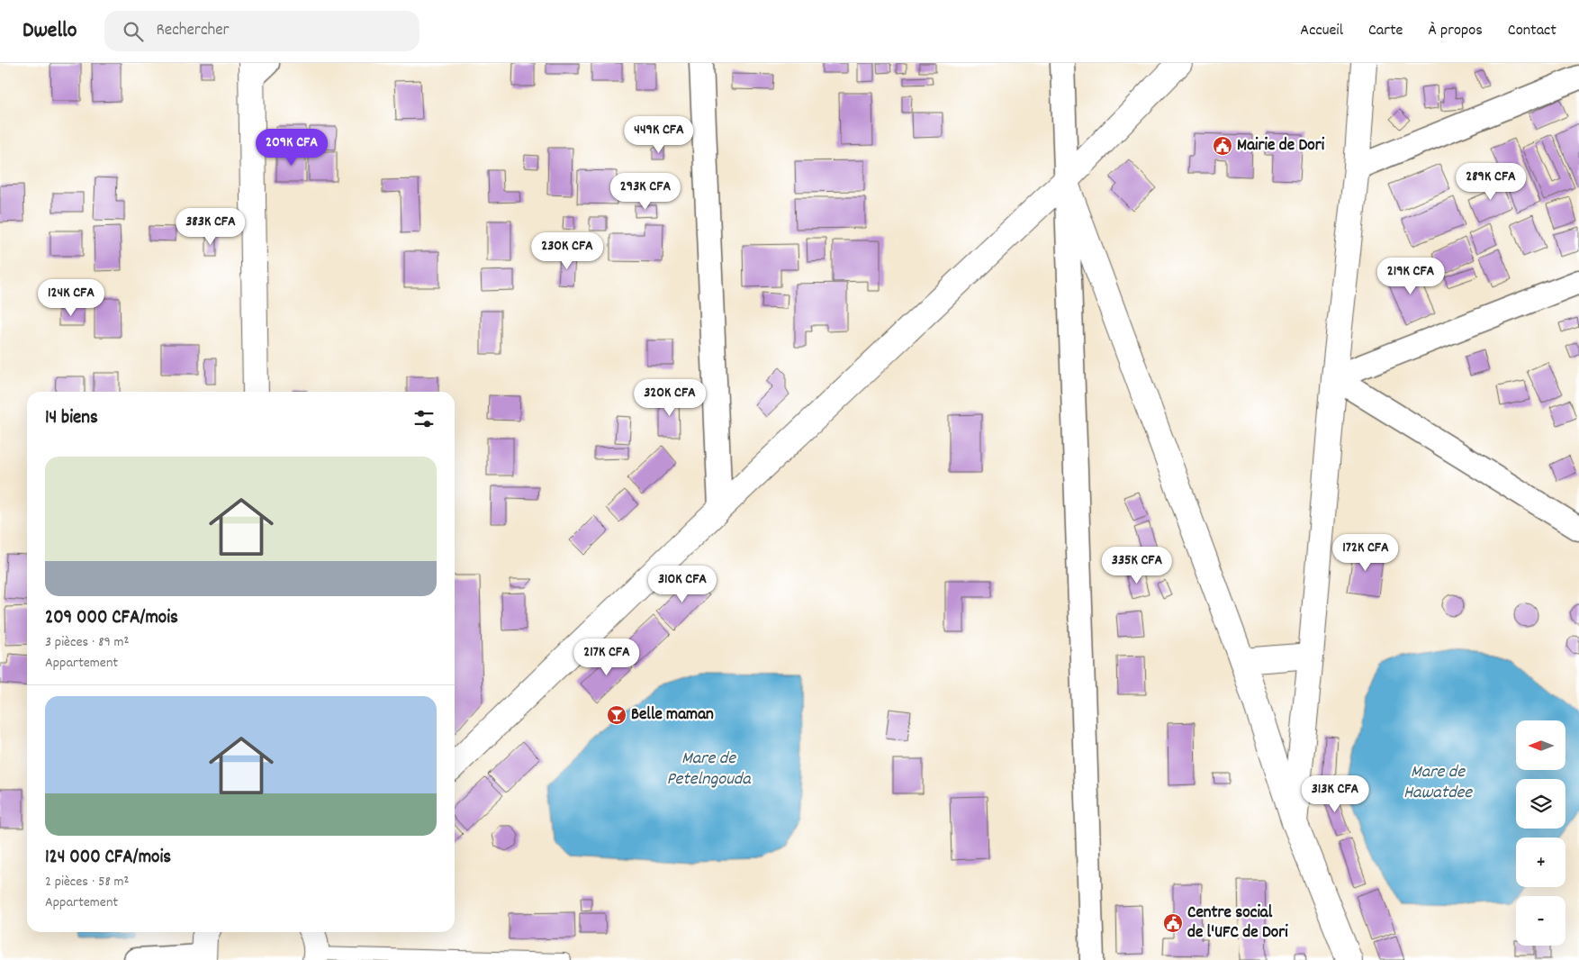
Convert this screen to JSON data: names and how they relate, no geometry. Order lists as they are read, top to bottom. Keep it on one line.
{"water":["Mare de Petelngouda","Mare de Hawatdee"],"places":{"public building":["Mairie de Dori","Centre social de l'UFC de Dori"],"bar":["Belle maman"]},"north":"left","page":{"header":"Dwello","search":"Rechercher","nav":["Accueil","Carte","À propos","Contact"],"price":["449K CFA","209K CFA","289K CFA","293K CFA","383K CFA","230K CFA","219K CFA","124K CFA","320K CFA","172K CFA","335K CFA","310K CFA","217K CFA","313K CFA"],"heading":"14 biens","list":[{"name":"209 000 CFA/mois","note":"3 pièces · 89 m² · Appartement"},{"name":"124 000 CFA/mois","note":"2 pièces · 58 m² · Appartement"}],"map_buttons":["+","−"]}}
